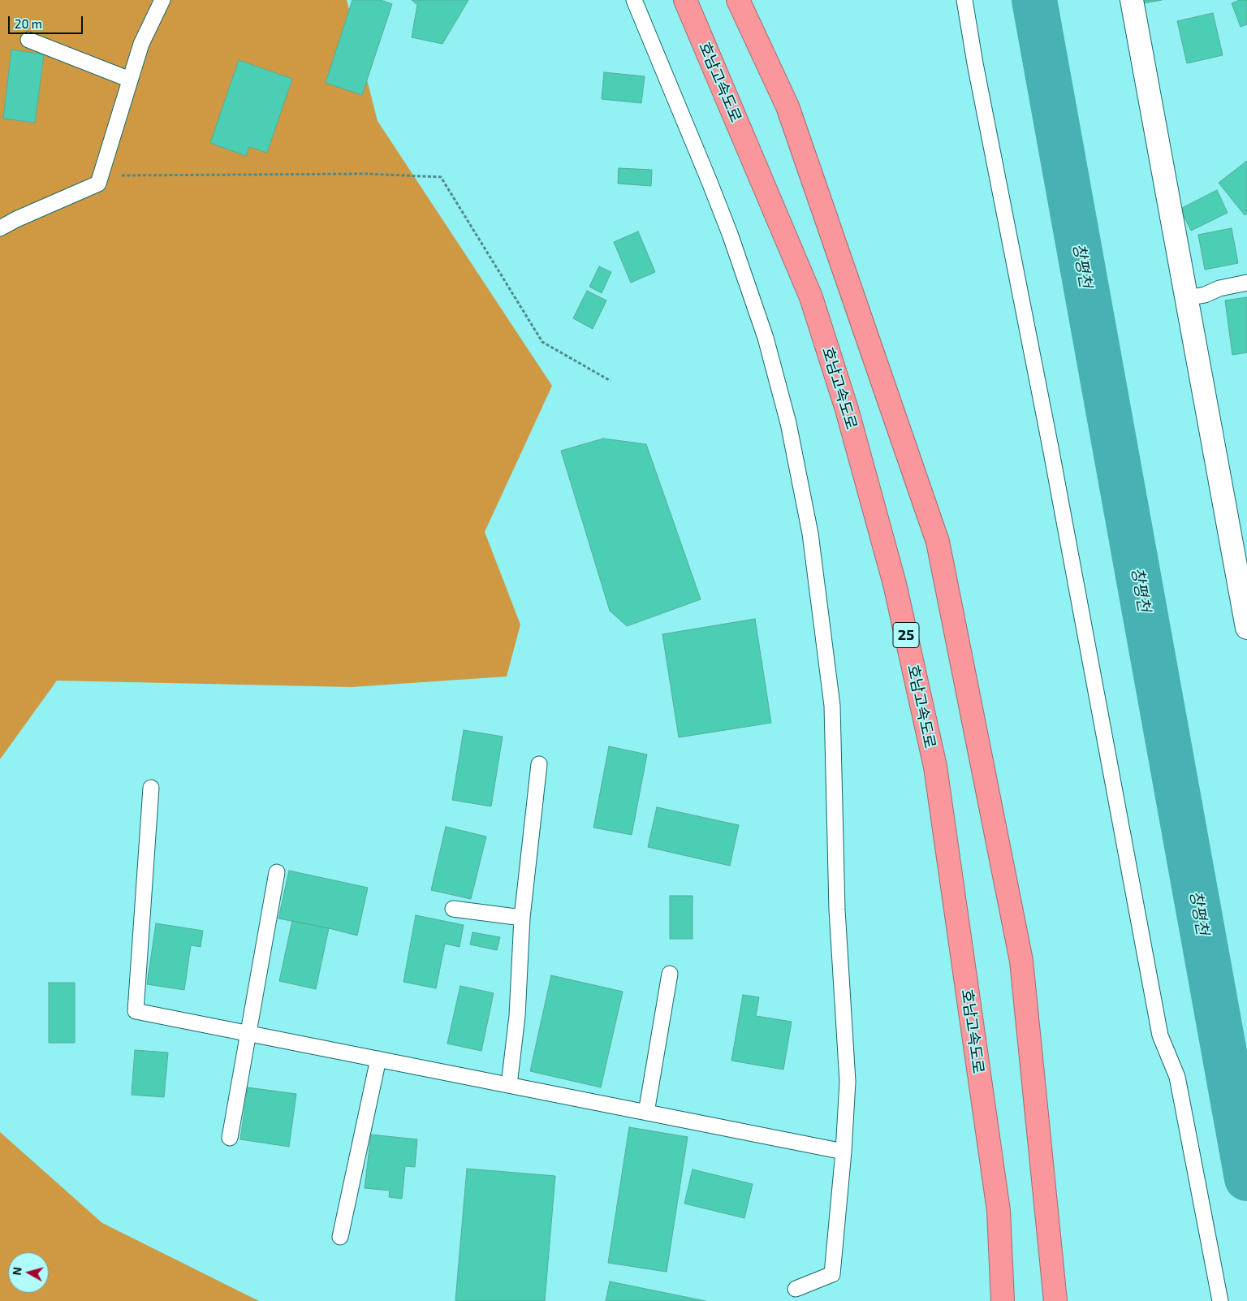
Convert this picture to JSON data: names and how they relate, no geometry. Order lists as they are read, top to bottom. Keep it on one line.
{"streets":{"highway":["호남고속도로","25"]},"water":["창평천"],"scale_bar":"20 m","north":"left"}
